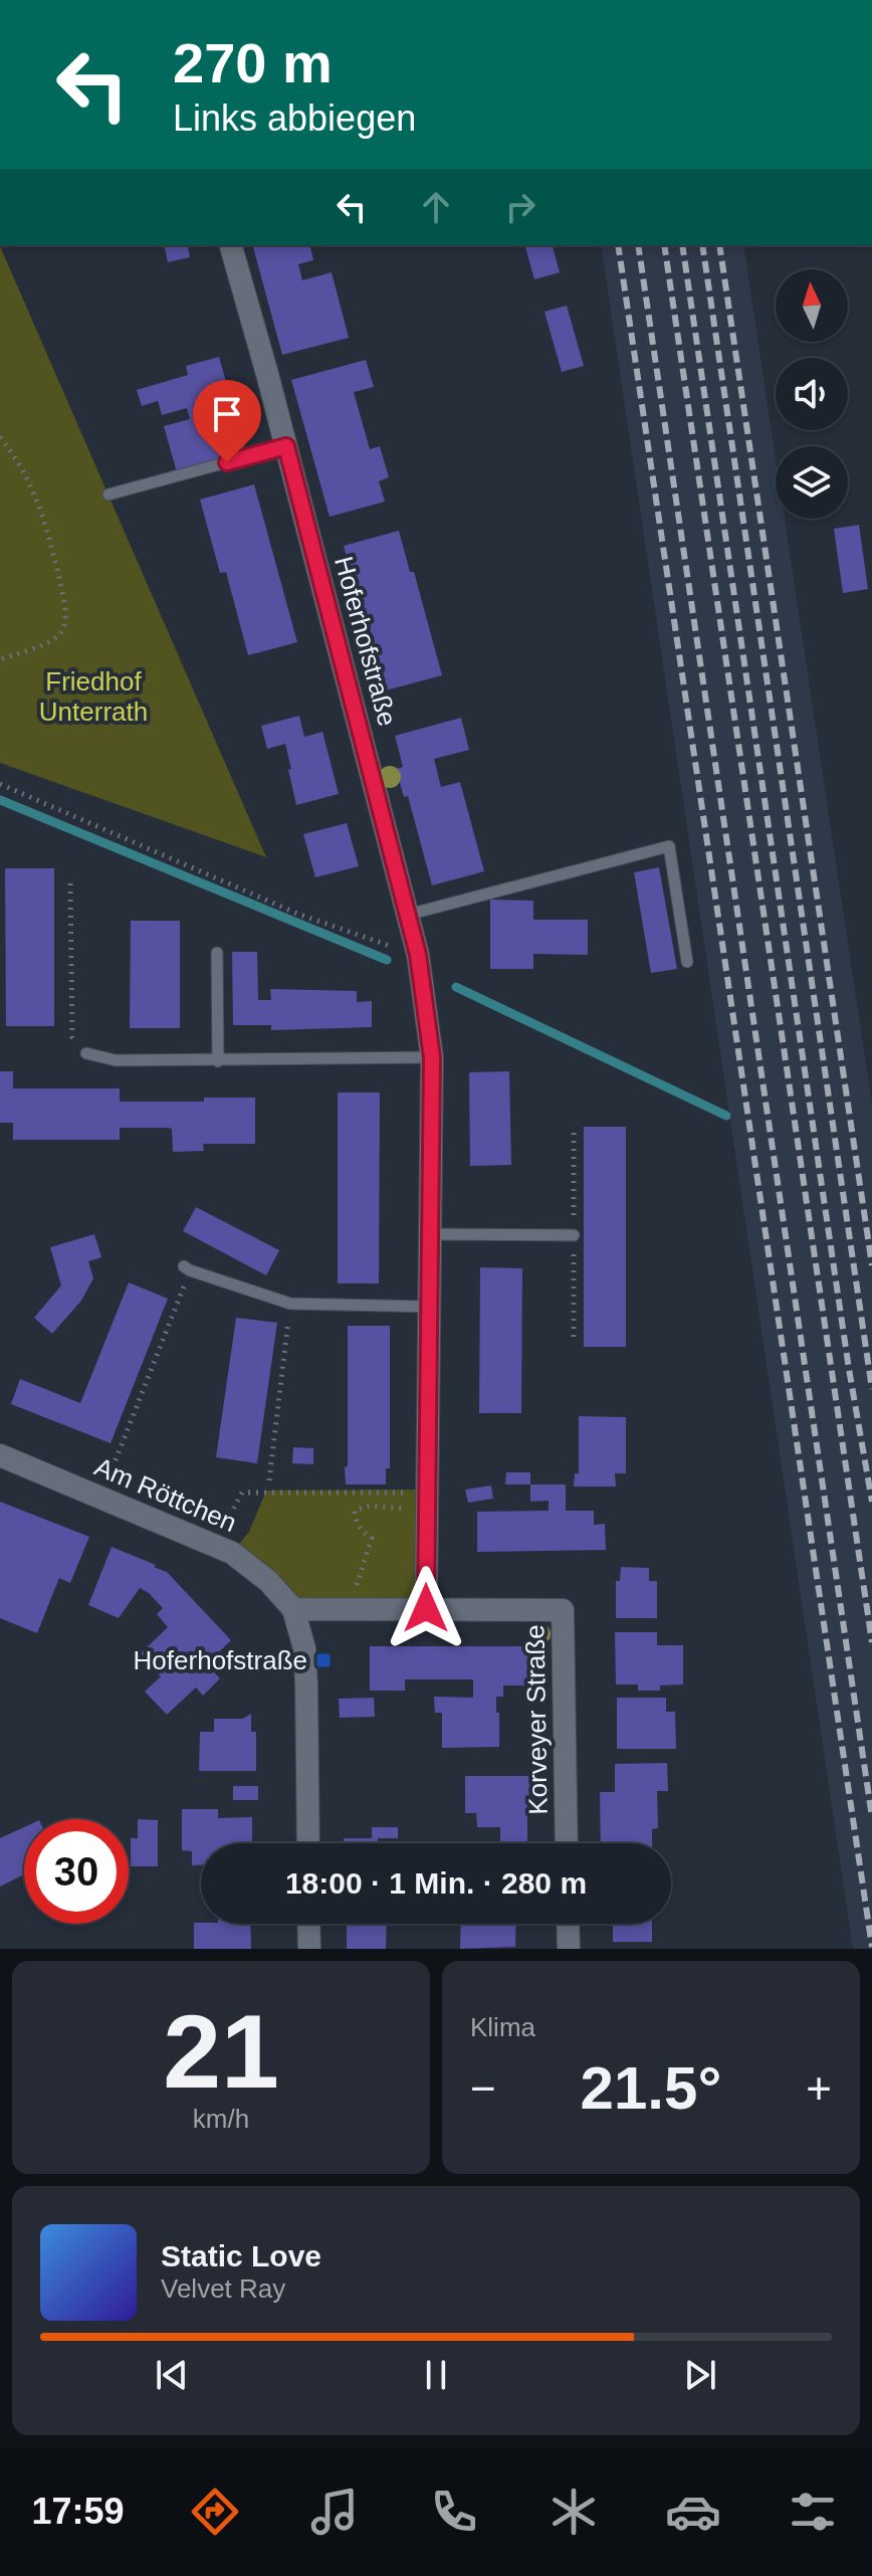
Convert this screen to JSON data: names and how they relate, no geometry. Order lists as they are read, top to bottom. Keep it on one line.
{"streets":{"street":["Hoferhofstraße","Am Röttchen","Korveyer Straße"]},"crossings":[["Hoferhofstraße","Korveyer Straße"],["Am Röttchen","Korveyer Straße"]],"parks":["Friedhof Unterrath"],"places":{"transit":["Hoferhofstraße"]},"north":"top","page":{"turn":["270 m","Links abbiegen"],"limit":"30","trip":"18:00 · 1 Min. · 280 m","tile":[["21","km/h"],"Klima"],"heat":["−","21.5°","+"],"song":["Static Love","Velvet Ray"],"tabs":"17:59"}}
